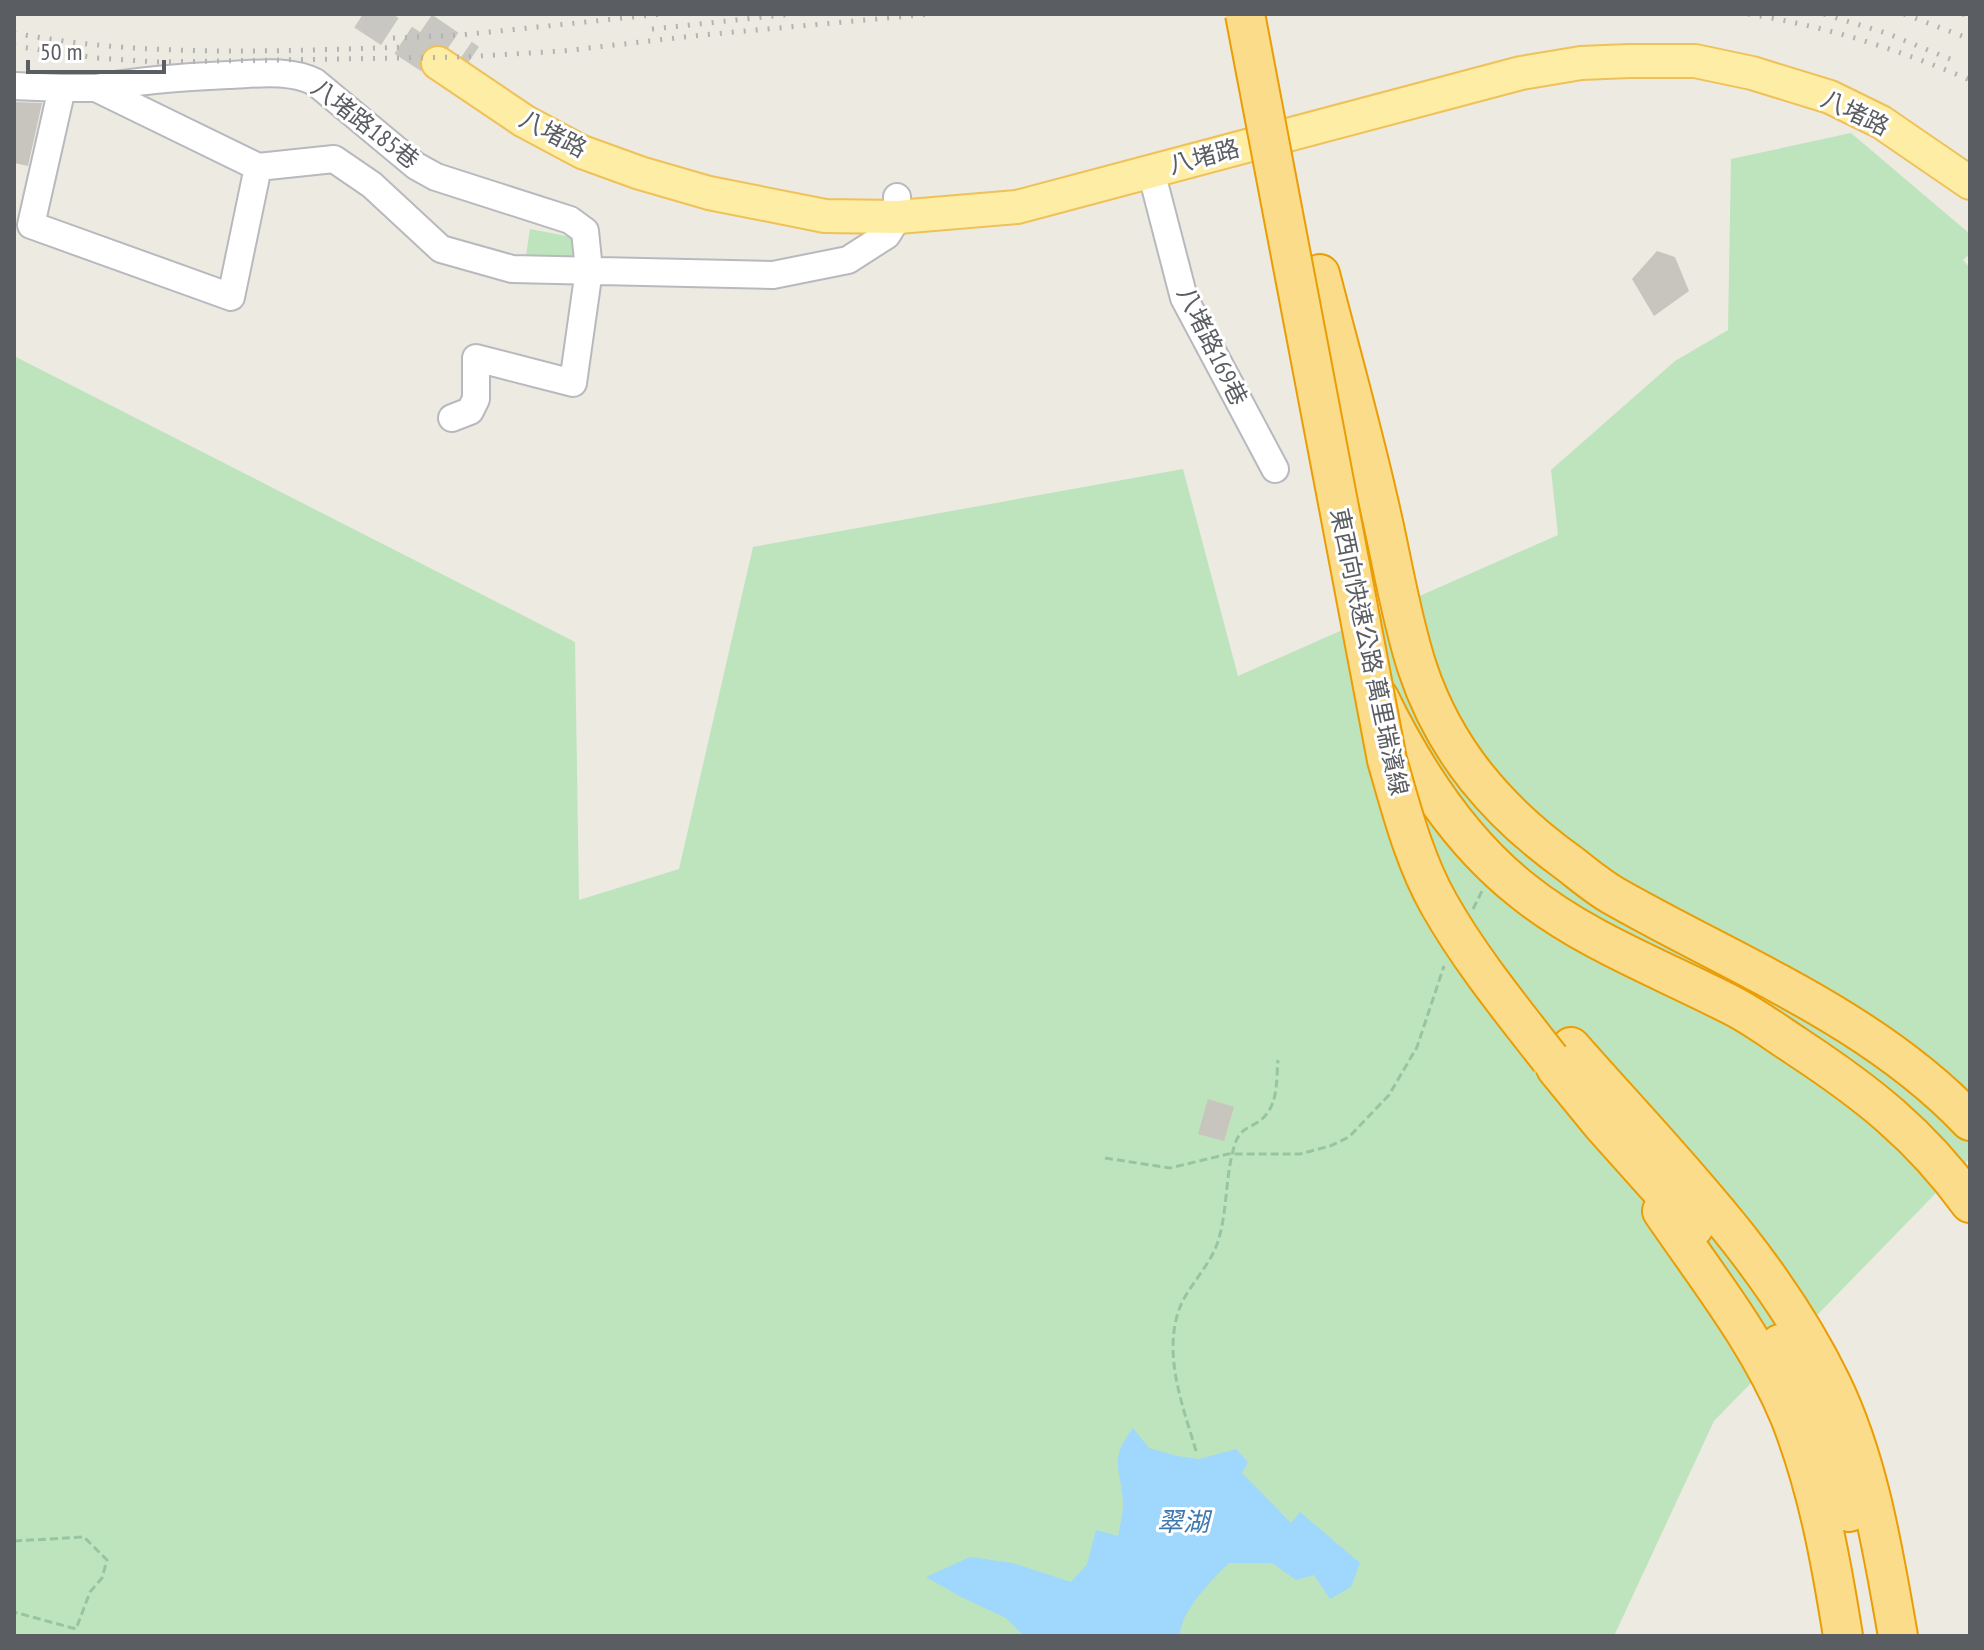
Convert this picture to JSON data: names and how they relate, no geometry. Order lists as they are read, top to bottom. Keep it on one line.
{"streets":{"highway":["東西向快速公路 萬里瑞濱線"],"main road":["八堵路"],"street":["八堵路185巷","八堵路169巷"]},"crossings":[["八堵路","八堵路185巷"],["八堵路","八堵路169巷"]],"water":["翠湖"],"scale_bar":"50 m"}
